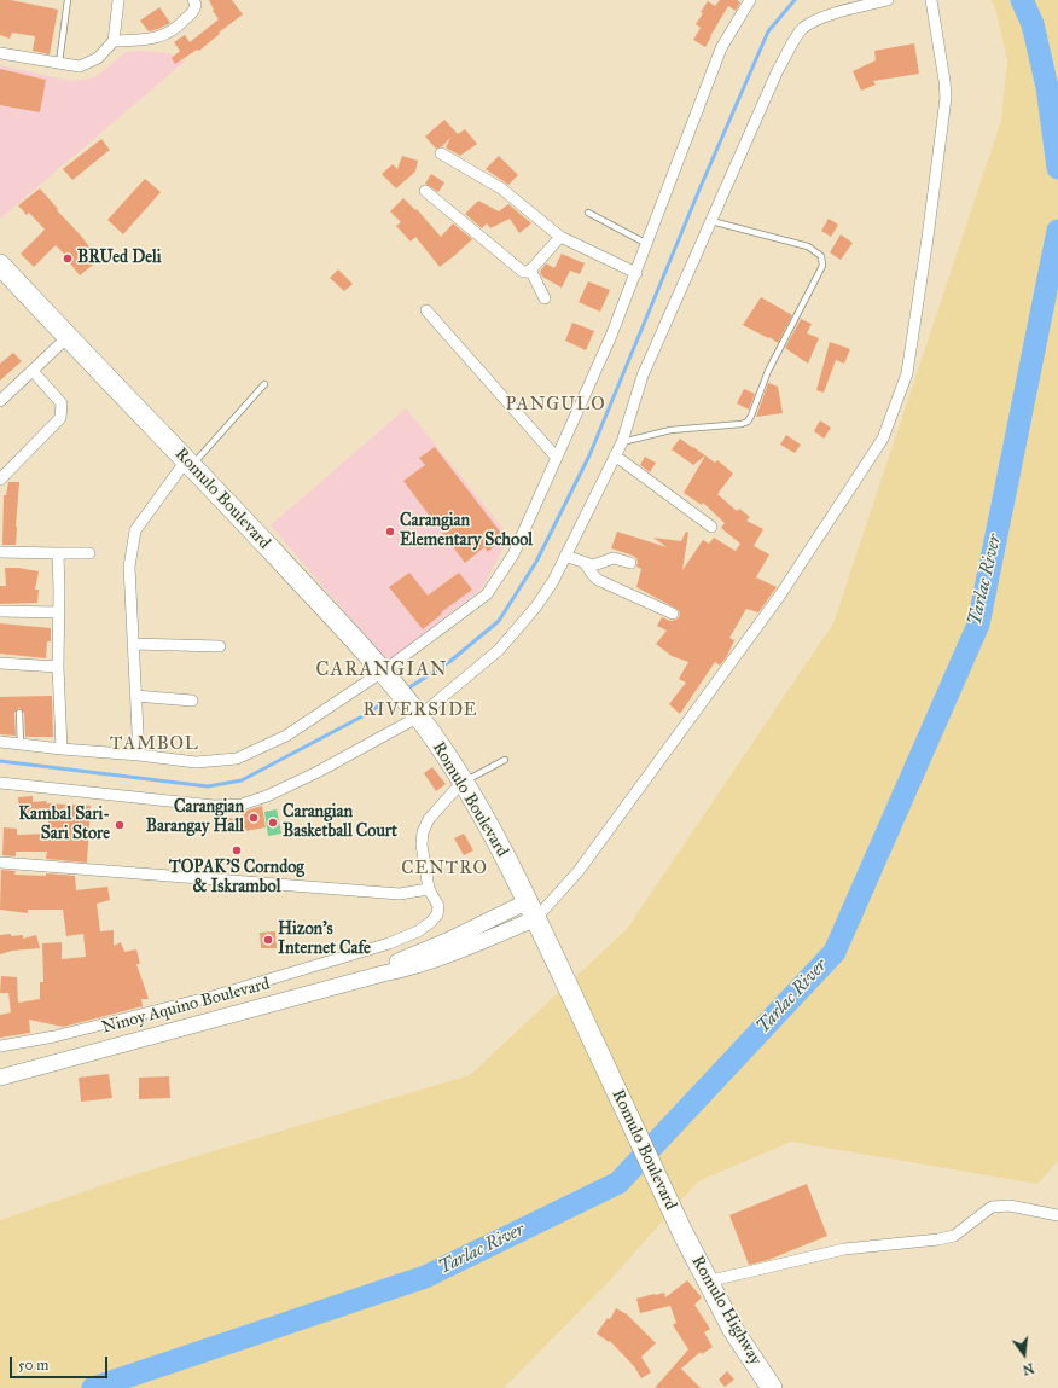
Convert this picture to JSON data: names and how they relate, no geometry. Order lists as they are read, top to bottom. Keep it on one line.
{"streets":{"highway":["Romulo Boulevard","Romulo Highway"],"main road":["Ninoy Aquino Boulevard"]},"crossings":[["Romulo Boulevard","Ninoy Aquino Boulevard"],["Romulo Boulevard","Romulo Highway"]],"districts":["PANGULO","CARANGIAN","RIVERSIDE","TAMBOL","CENTRO"],"water":["Tarlac River"],"places":["BRUed Deli","Carangian Elementary School","Carangian Barangay Hall","Carangian Basketball Court","Kambal Sari- Sari Store","TOPAK'S Corndog & Iskrambol","Hizon's Internet Cafe"],"scale_bar":"50 m","north":"bottom"}
